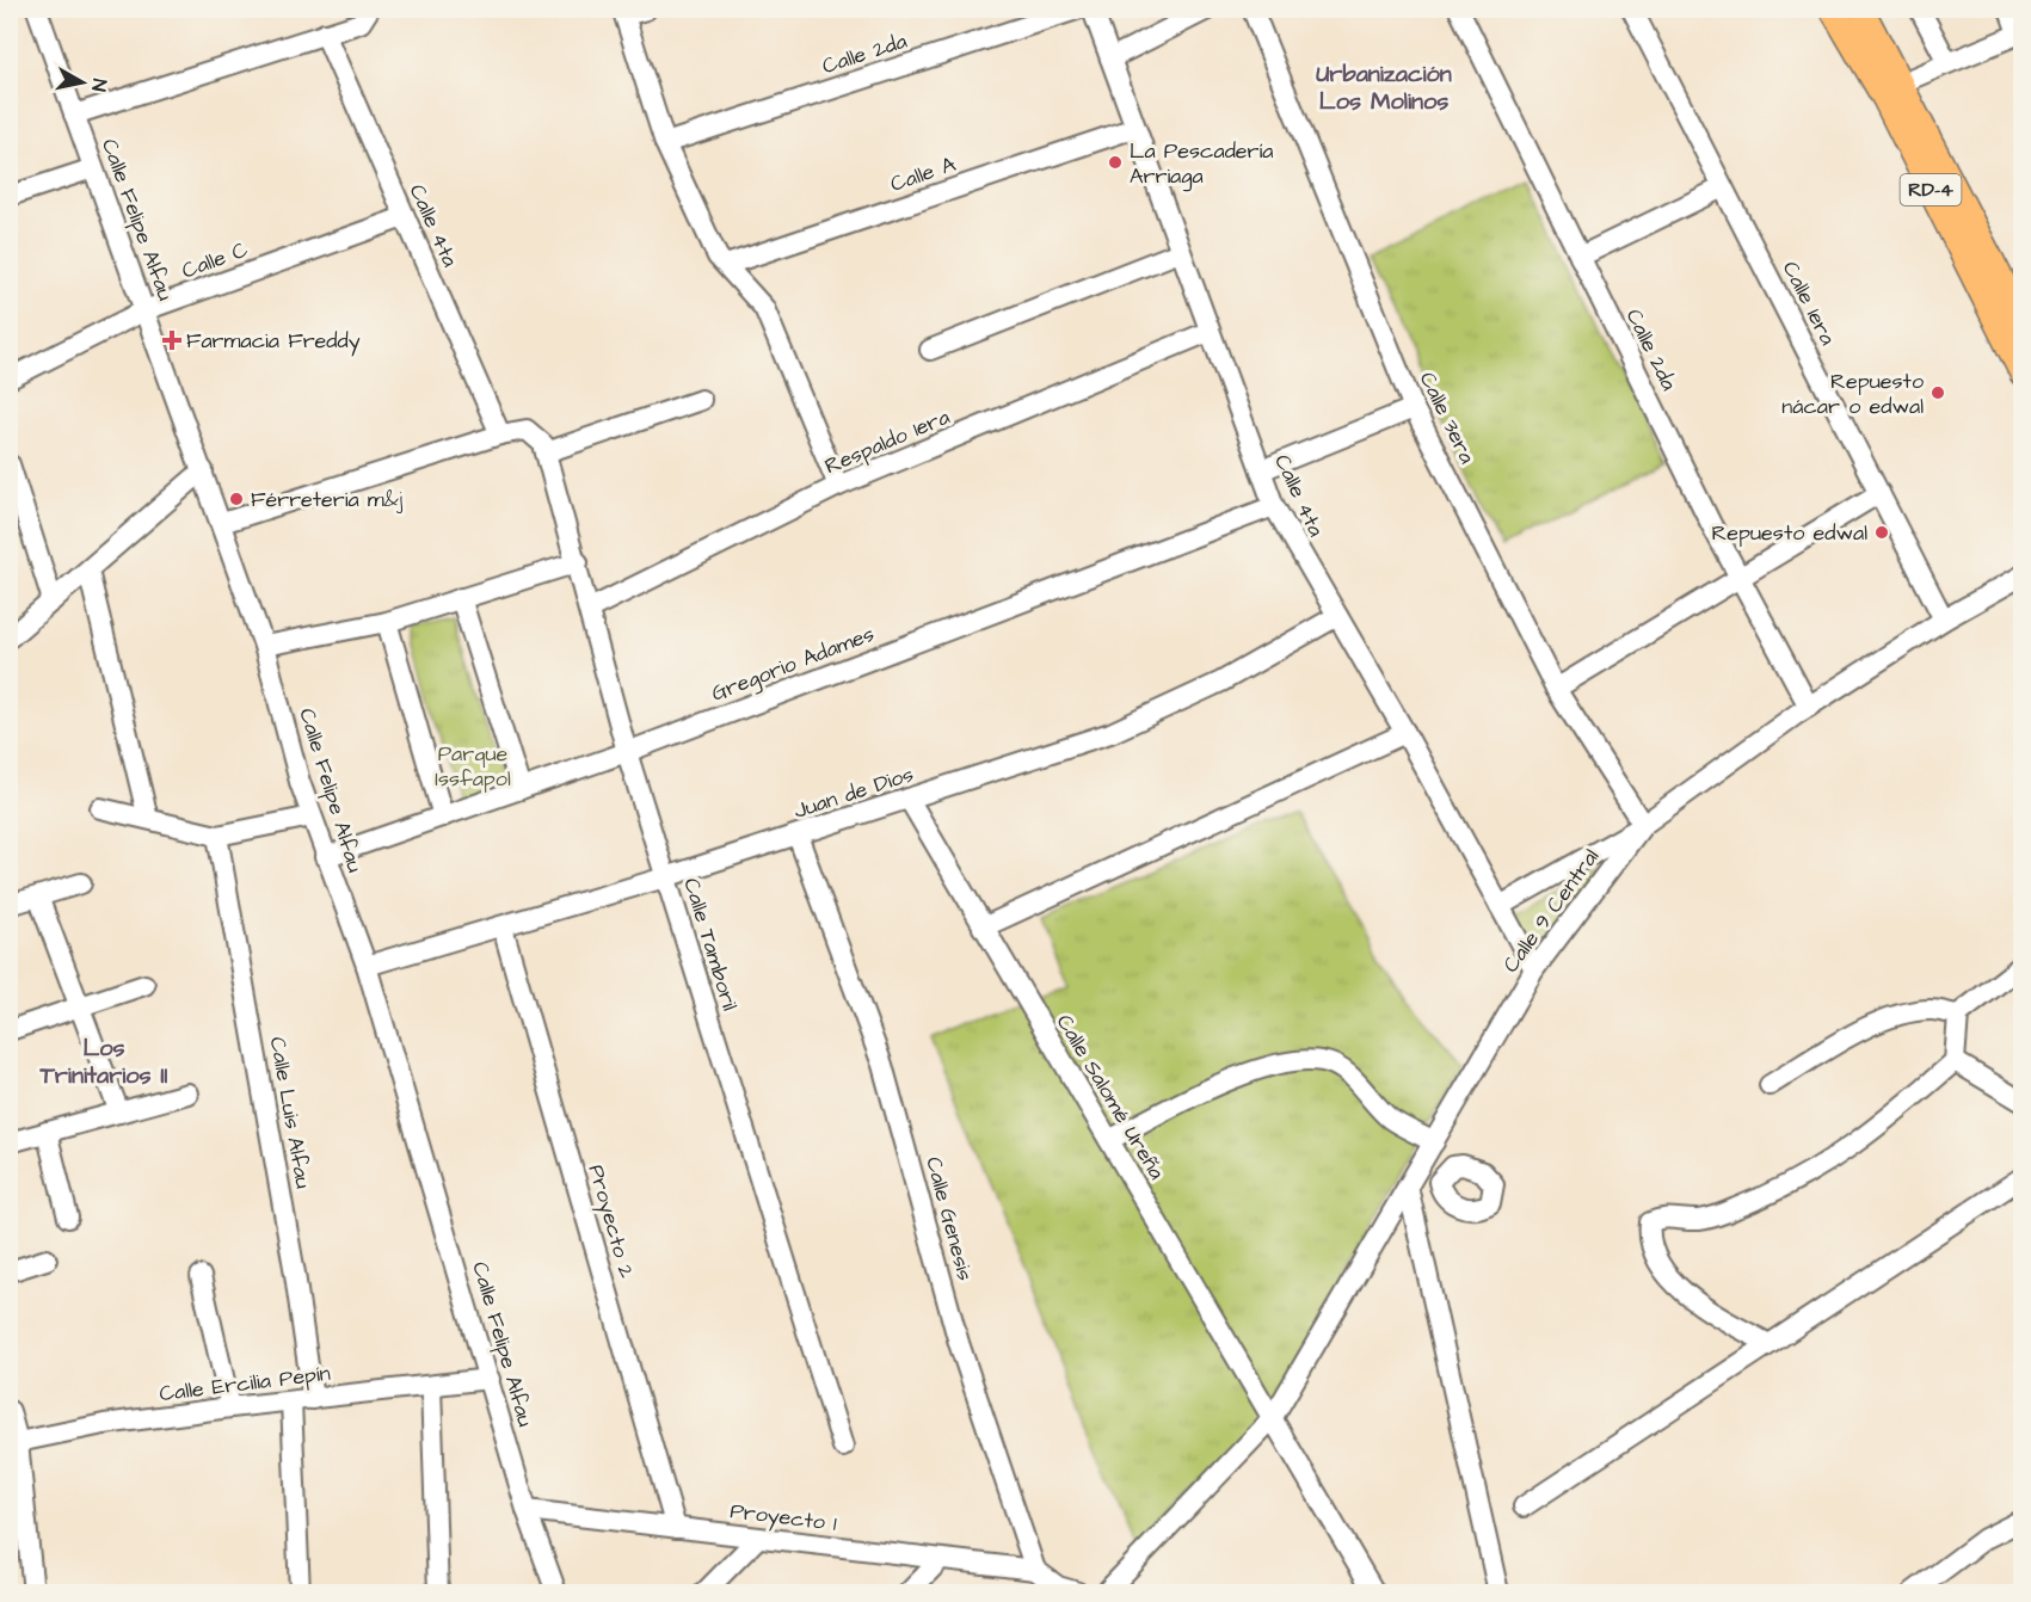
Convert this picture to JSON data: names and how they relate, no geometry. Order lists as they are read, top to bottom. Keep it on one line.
{"streets":{"main road":["RD-4"],"street":["Calle 2da","Calle A","Calle Felipe Alfau","Calle 4ta","Calle C","Calle 1era","Calle 3era","Respaldo 1era","Gregorio Adames","Juan de Dios","Calle 9 Central","Calle Tamboril","Calle Salomé Ureña","Calle Luis Alfau","Calle Genesis","Proyecto 2","Calle Ercilia Pepín","Proyecto 1"]},"crossings":[["Calle 2da","Calle 9 Central"],["Calle A","Calle 4ta"],["Calle Felipe Alfau","Calle C"],["Calle Felipe Alfau","Gregorio Adames"],["Calle Felipe Alfau","Juan de Dios"],["Calle Felipe Alfau","Calle Ercilia Pepín"],["Calle Felipe Alfau","Proyecto 1"],["Calle 4ta","Calle C"],["Calle 4ta","Respaldo 1era"],["Calle 4ta","Gregorio Adames"],["Calle 4ta","Juan de Dios"],["Calle 4ta","Calle 9 Central"],["Calle 1era","Calle 9 Central"],["Calle 3era","Calle 9 Central"],["Respaldo 1era","Calle Tamboril"],["Gregorio Adames","Calle Tamboril"],["Juan de Dios","Calle Tamboril"],["Juan de Dios","Calle Salomé Ureña"],["Juan de Dios","Calle Genesis"],["Juan de Dios","Proyecto 2"],["Calle 9 Central","Calle Salomé Ureña"],["Calle Luis Alfau","Calle Ercilia Pepín"],["Calle Genesis","Proyecto 1"],["Proyecto 2","Proyecto 1"]],"districts":["Urbanización Los Molinos","Los Trinitarios II"],"parks":["Parque Issfapol"],"places":{"other":["La Pescadería Arriaga","Repuesto nácar o edwal","Férreteria m&j","Repuesto edwal"],"health":["Farmacia Freddy"]},"north":"right"}
